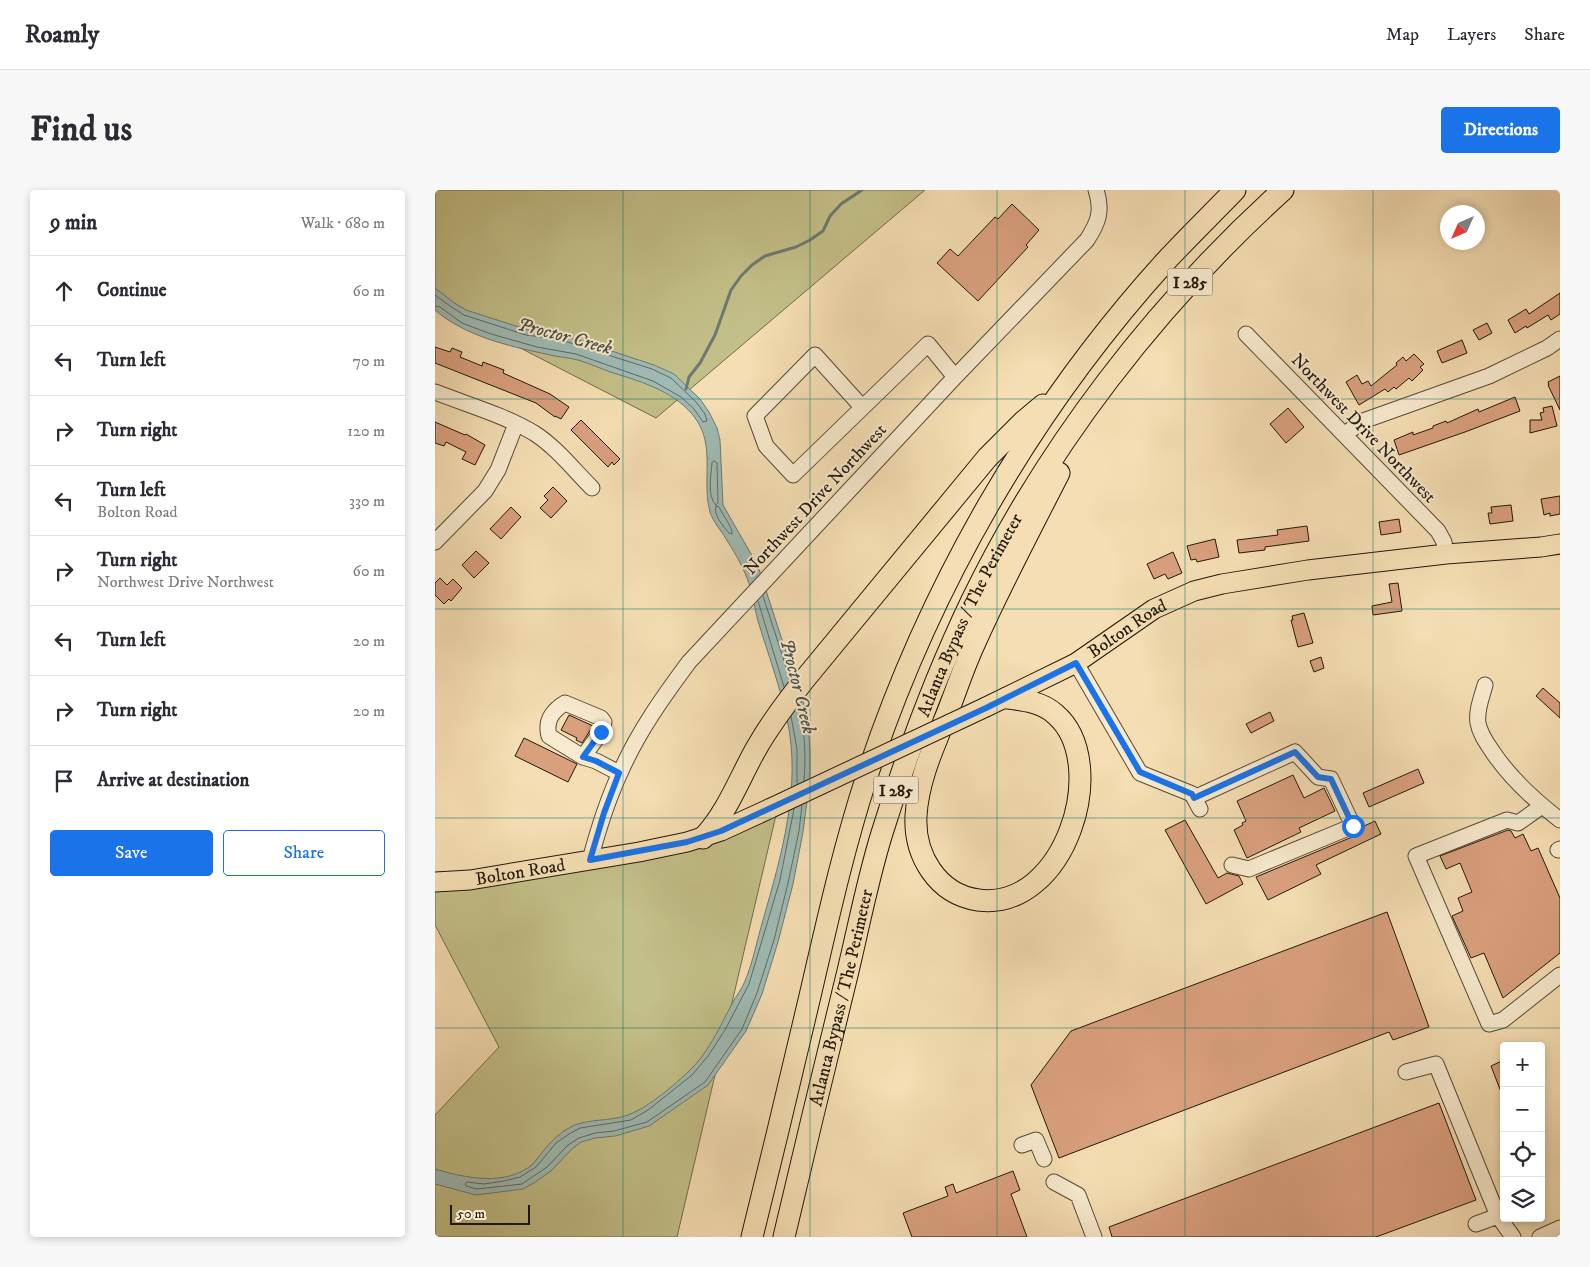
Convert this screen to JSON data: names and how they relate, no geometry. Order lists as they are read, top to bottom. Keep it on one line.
{"streets":{"highway":["I 285","Atlanta Bypass / The Perimeter"],"main road":["Bolton Road"],"street":["Northwest Drive Northwest"]},"crossings":[["Northwest Drive Northwest","Bolton Road"]],"water":["Proctor Creek"],"scale_bar":"50 m","north":"bottom left","page":{"header":"Roamly","nav":["Map","Layers","Share"],"buttons":["Directions",["Save","Share"]],"title":"Find us","heading":["9 min","Walk · 680 m"],"list":[["Continue","60 m"],["Turn left","70 m"],["Turn right","120 m"],["Turn left","Bolton Road","330 m"],["Turn right","Northwest Drive Northwest","60 m"],["Turn left","20 m"],["Turn right","20 m"],"Arrive at destination"],"map_buttons":["+","−"],"scale":"50 m"}}
